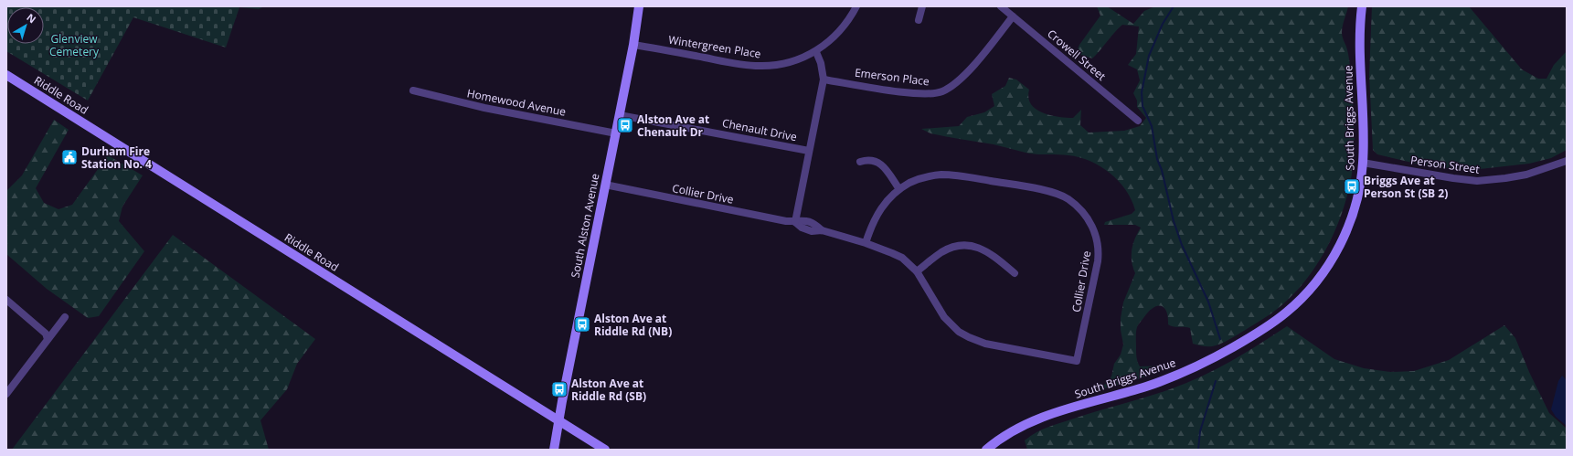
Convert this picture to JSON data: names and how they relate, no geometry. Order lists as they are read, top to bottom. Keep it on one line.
{"streets":{"street":["Wintergreen Place","Crowell Street","Emerson Place","Riddle Road","Homewood Avenue","South Briggs Avenue","Chenault Drive","Person Street","Collier Drive","South Alston Avenue"]},"crossings":[["Wintergreen Place","South Alston Avenue"],["Crowell Street","Emerson Place"],["Riddle Road","South Alston Avenue"],["Homewood Avenue","South Alston Avenue"],["South Briggs Avenue","Person Street"],["Chenault Drive","South Alston Avenue"],["Collier Drive","South Alston Avenue"]],"parks":["Glenview Cemetery"],"places":{"bus stop":["Alston Ave at Chenault Dr","Briggs Ave at Person St (SB 2)","Alston Ave at Riddle Rd (NB)","Alston Ave at Riddle Rd (SB)"],"public building":["Durham Fire Station No. 4"]},"north":"top right"}
